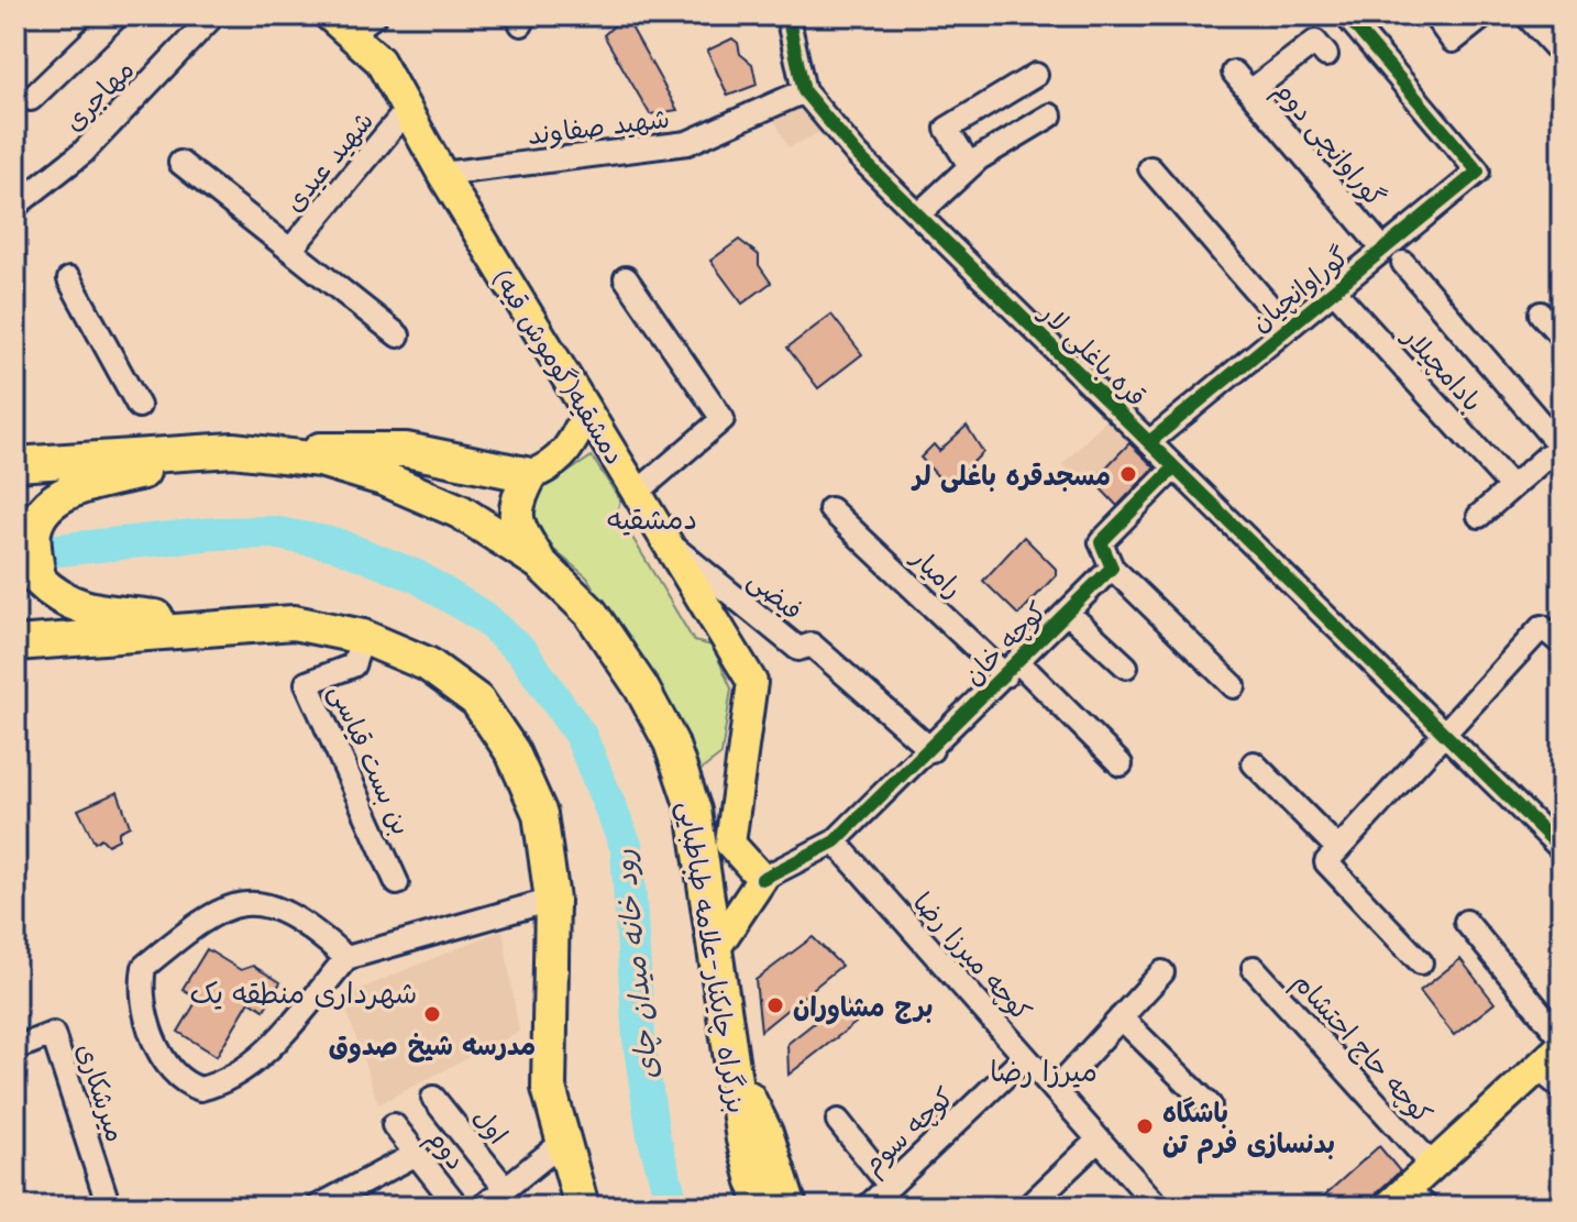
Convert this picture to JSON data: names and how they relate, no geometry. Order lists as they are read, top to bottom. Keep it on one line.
{"streets":{"highway":["بزرگراه چایکنار-علامه طباطبایی"],"main road":["دمشقیه(گوموش قیه)"],"street":["مهاجری","شهید صفاوند","گوراوانچی دوم","شهید عیدی","گوراوانچیان","قره باغلی لار","بادامچیلار","رامیار","فیضی","کوچه خان","بن بست قیاسی","کوچه میرزا رضا","کوچه حاج احتشام","میرشکاری","اول","کوچه سوم","دوم"]},"crossings":[["شهید صفاوند","قره باغلی لار"],["شهید صفاوند","دمشقیه(گوموش قیه)"],["گوراوانچی دوم","گوراوانچیان"],["شهید عیدی","دمشقیه(گوموش قیه)"],["گوراوانچیان","قره باغلی لار"],["گوراوانچیان","بادامچیلار"],["دمشقیه(گوموش قیه)","فیضی"],["رامیار","کوچه خان"],["فیضی","کوچه خان"],["کوچه خان","کوچه میرزا رضا"],["کوچه میرزا رضا","کوچه سوم"]],"districts":["دمشقیه","شهرداری منطقه یک","میرزا رضا"],"water":["رود خانه میدان چای"],"places":["مسجدقره باغلی لر","برج مشاوران","مدرسه شیخ صدوق","باشگاه بدنسازی فرم تن"]}
